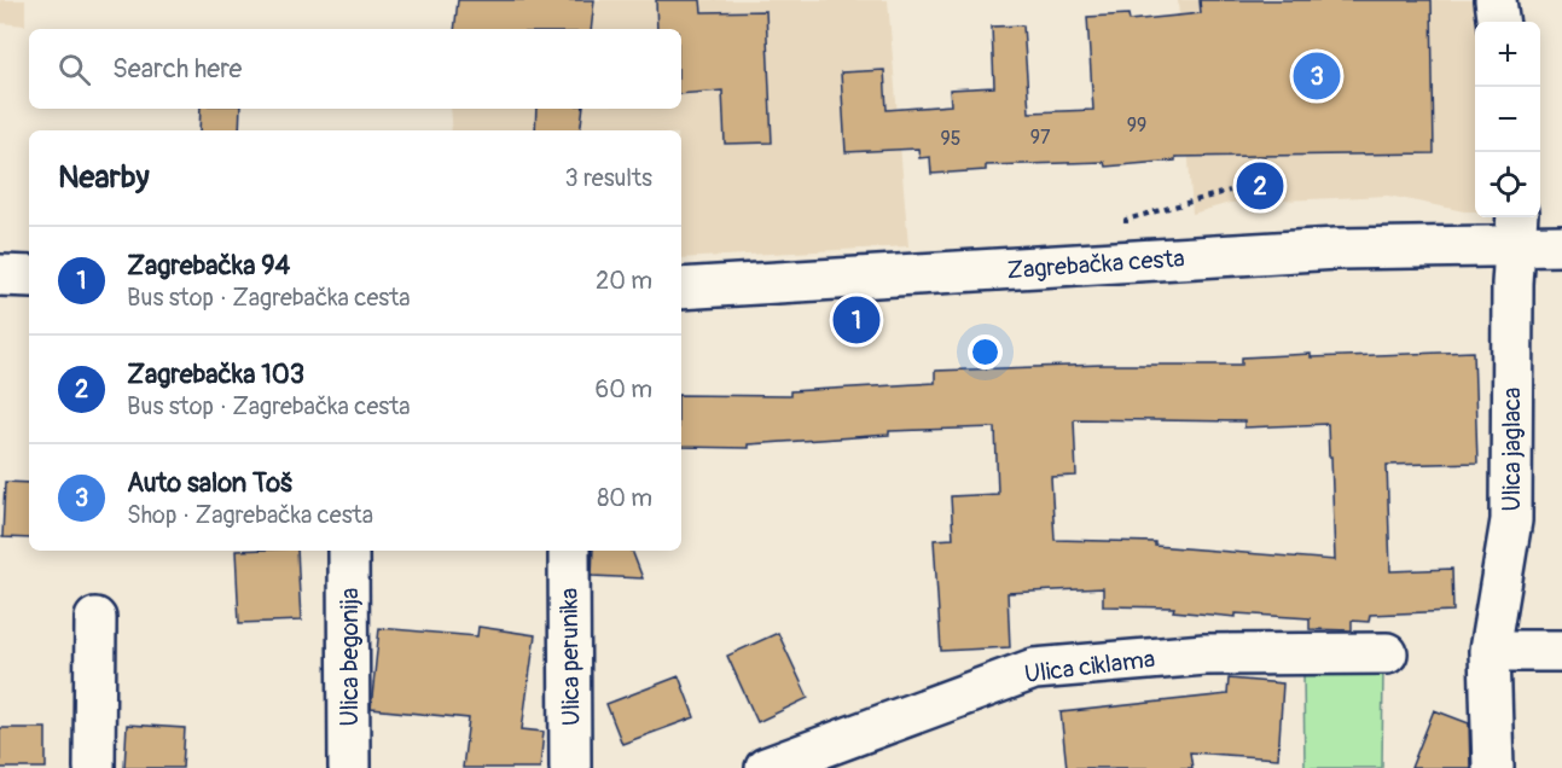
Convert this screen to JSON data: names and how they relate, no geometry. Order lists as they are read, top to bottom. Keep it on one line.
{"streets":{"street":["Zagrebačka cesta","Ulica jaglaca","Ulica begonija","Ulica perunika","Ulica ciklama"]},"crossings":[["Zagrebačka cesta","Ulica jaglaca"]],"house_numbers":["99","97","95"],"page":{"map_buttons":["+","−"],"search":"Search here","pins":["3","2","1"],"heading":["Nearby","3 results"],"list":[{"mark":"1","name":"Zagrebačka 94","note":"Bus stop · Zagrebačka cesta","value":"20 m"},{"mark":"2","name":"Zagrebačka 103","note":"Bus stop · Zagrebačka cesta","value":"60 m"},{"mark":"3","name":"Auto salon Toš","note":"Shop · Zagrebačka cesta","value":"80 m"}]}}
